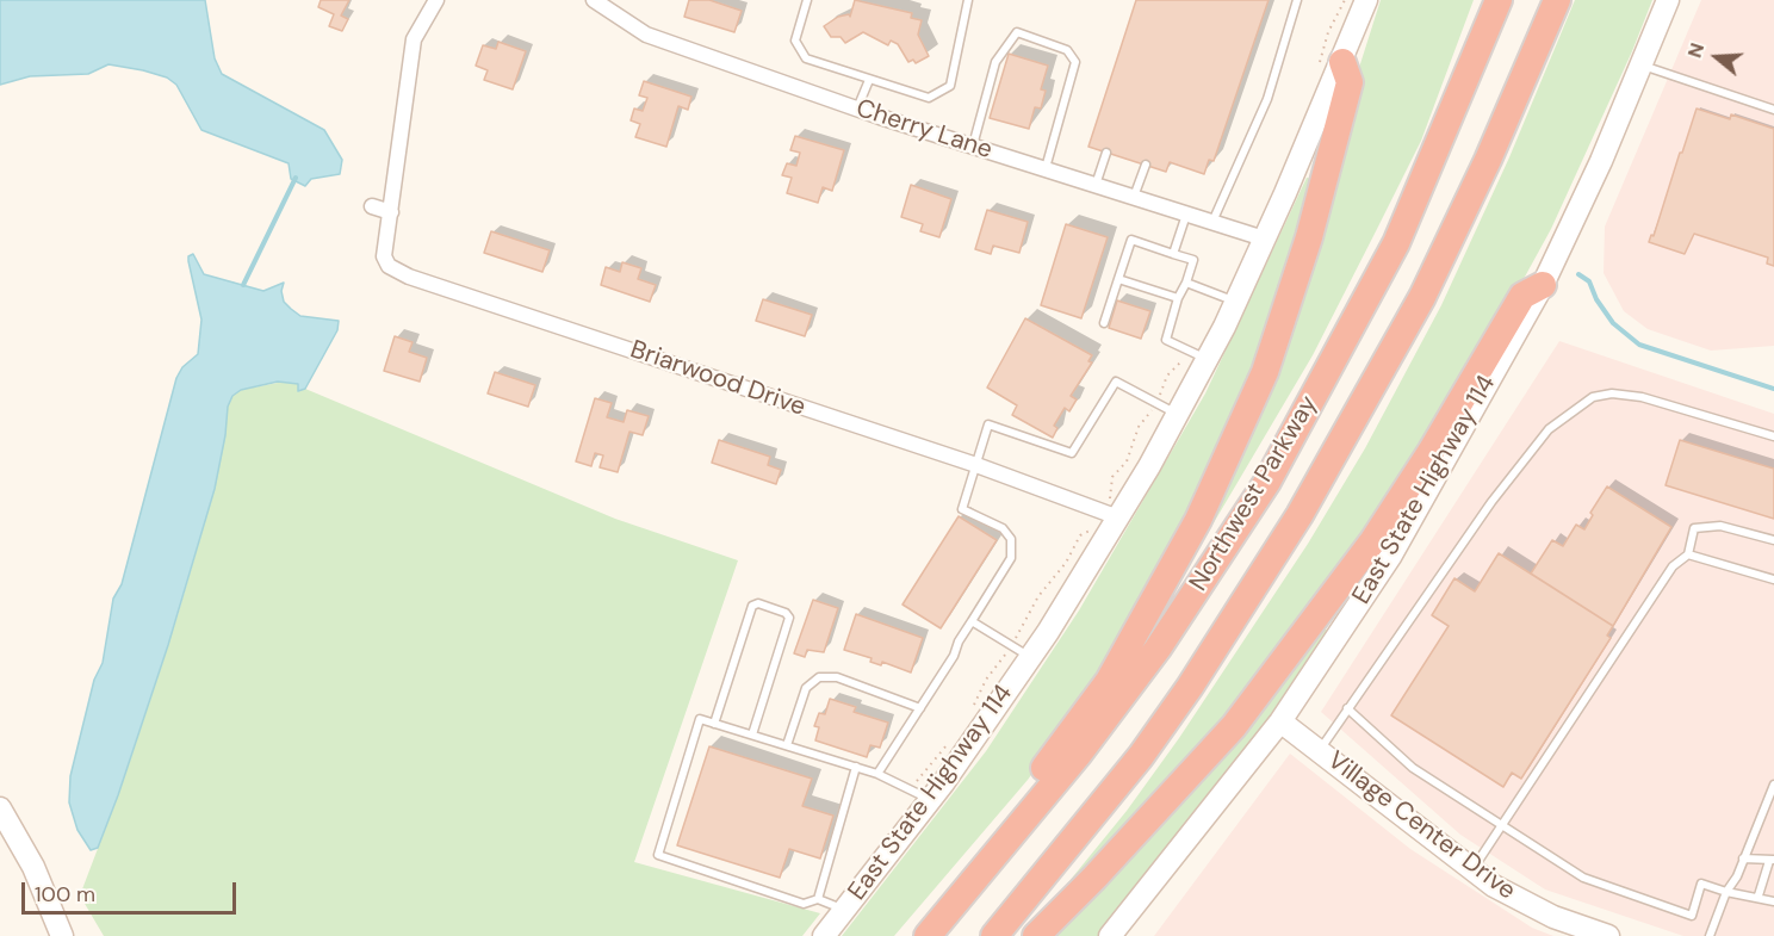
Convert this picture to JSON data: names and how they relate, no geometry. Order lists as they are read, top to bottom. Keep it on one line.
{"streets":{"highway":["Northwest Parkway"],"main road":["East State Highway 114","Village Center Drive"],"street":["Cherry Lane","Briarwood Drive"]},"crossings":[["Cherry Lane","East State Highway 114"],["Briarwood Drive","East State Highway 114"],["East State Highway 114","Village Center Drive"]],"scale_bar":"100 m","north":"left"}
